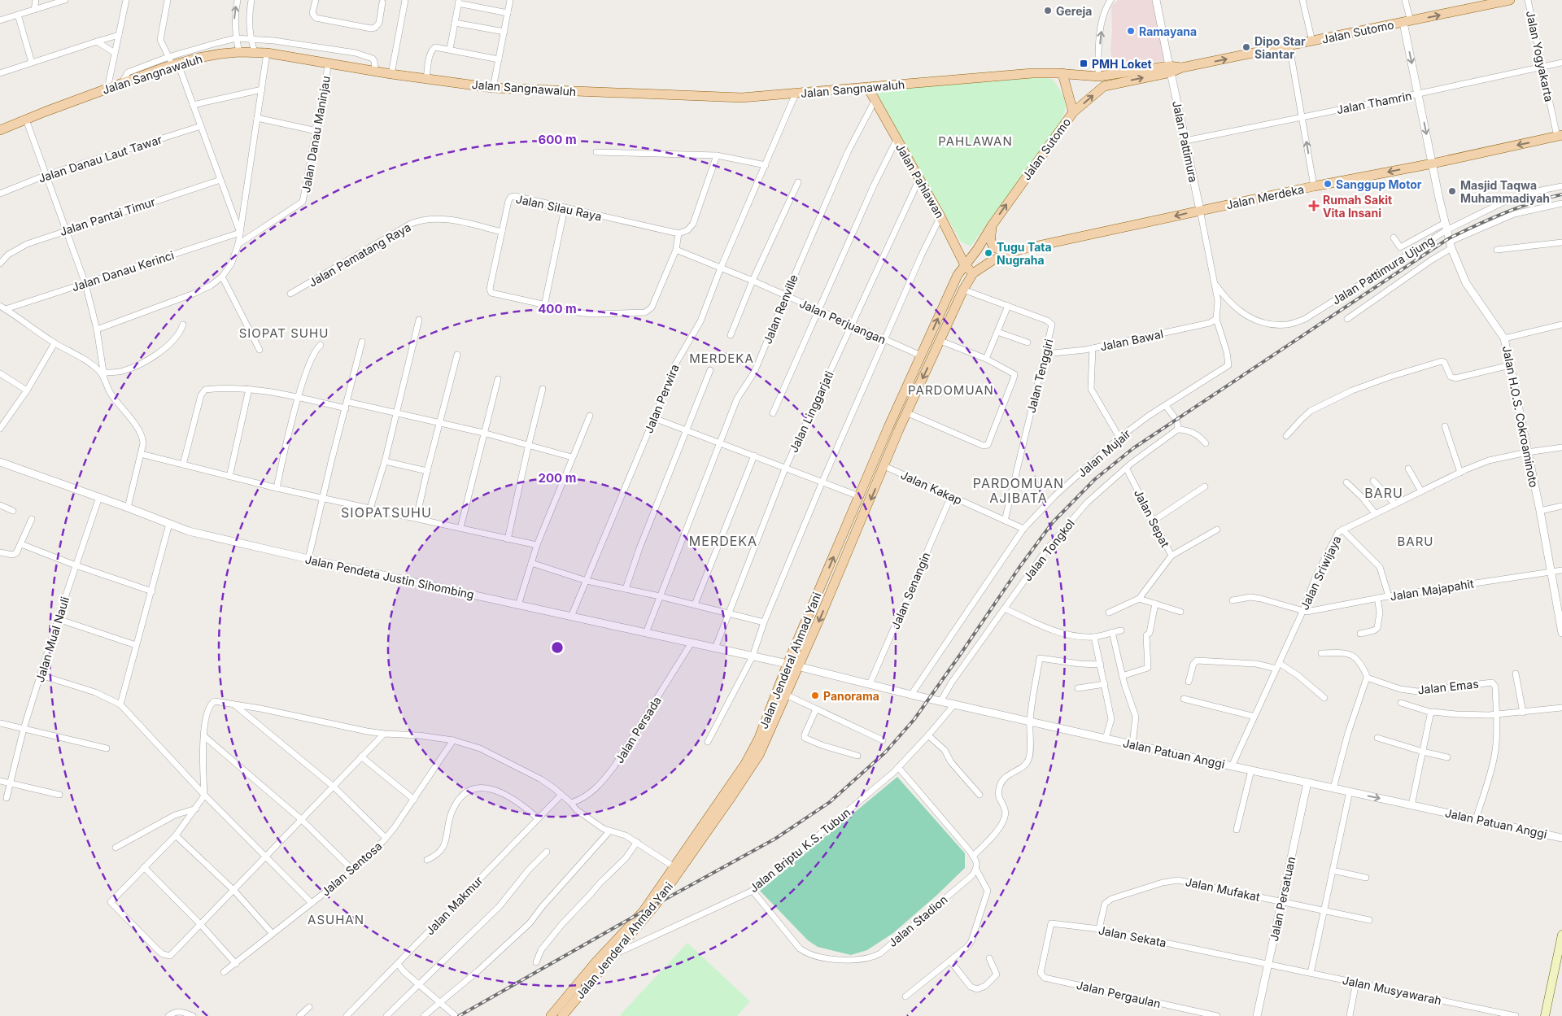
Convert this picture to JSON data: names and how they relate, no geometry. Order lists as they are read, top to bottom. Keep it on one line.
{"streets":{"main road":["Jalan Sutomo","Jalan Sangnawaluh","Jalan Pahlawan","Jalan Merdeka","Jalan Jenderal Ahmad Yani"],"street":["Jalan Yogyakarta","Jalan Thamrin","Jalan Danau Maninjau","Jalan Pattimura","Jalan Danau Laut Tawar","Jalan Silau Raya","Jalan Pantai Timur","Jalan Pematang Raya","Jalan Pattimura Ujung","Jalan Danau Kerinci","Jalan Renville","Jalan Perjuangan","Jalan Bawal","Jalan Tenggiri","Jalan Perwira","Jalan Linggarjati","Jalan H.O.S. Cokroaminoto","Jalan Mujair","Jalan Kakap","Jalan Sepat","Jalan Tongkol","Jalan Sriwijaya","Jalan Pendeta Justin Sihombing","Jalan Majapahit","Jalan Senangin","Jalan Mual Nauli","Jalan Emas","Jalan Persada","Jalan Patuan Anggi","Jalan Briptu K.S. Tubun","Jalan Sentosa","Jalan Mufakat","Jalan Persatuan","Jalan Makmur","Jalan Stadion","Jalan Sekata","Jalan Musyawarah","Jalan Pergaulan"]},"crossings":[["Jalan Sutomo","Jalan Sangnawaluh"],["Jalan Sutomo","Jalan Pattimura"],["Jalan Sutomo","Jalan Pahlawan"],["Jalan Sutomo","Jalan H.O.S. Cokroaminoto"],["Jalan Sutomo","Jalan Jenderal Ahmad Yani"],["Jalan Yogyakarta","Jalan Thamrin"],["Jalan Yogyakarta","Jalan Merdeka"],["Jalan Sangnawaluh","Jalan Danau Maninjau"],["Jalan Sangnawaluh","Jalan Pahlawan"],["Jalan Sangnawaluh","Jalan Perwira"],["Jalan Thamrin","Jalan Pattimura"],["Jalan Thamrin","Jalan H.O.S. Cokroaminoto"],["Jalan Pattimura","Jalan Merdeka"],["Jalan Pattimura","Jalan Mujair"],["Jalan Pahlawan","Jalan Merdeka"],["Jalan Pahlawan","Jalan Renville"],["Jalan Pahlawan","Jalan Linggarjati"],["Jalan Pahlawan","Jalan Jenderal Ahmad Yani"],["Jalan Merdeka","Jalan H.O.S. Cokroaminoto"],["Jalan Merdeka","Jalan Mujair"],["Jalan Merdeka","Jalan Jenderal Ahmad Yani"],["Jalan Silau Raya","Jalan Pematang Raya"],["Jalan Pattimura Ujung","Jalan H.O.S. Cokroaminoto"],["Jalan Pattimura Ujung","Jalan Mujair"],["Jalan Renville","Jalan Perjuangan"],["Jalan Renville","Jalan Pendeta Justin Sihombing"],["Jalan Perjuangan","Jalan Perwira"],["Jalan Perjuangan","Jalan Linggarjati"],["Jalan Perjuangan","Jalan Jenderal Ahmad Yani"],["Jalan Bawal","Jalan Tenggiri"],["Jalan Bawal","Jalan Mujair"],["Jalan Tenggiri","Jalan Kakap"],["Jalan Tenggiri","Jalan Jenderal Ahmad Yani"],["Jalan Perwira","Jalan Pendeta Justin Sihombing"],["Jalan Linggarjati","Jalan Pendeta Justin Sihombing"],["Jalan H.O.S. Cokroaminoto","Jalan Sriwijaya"],["Jalan H.O.S. Cokroaminoto","Jalan Majapahit"],["Jalan Mujair","Jalan Kakap"],["Jalan Mujair","Jalan Patuan Anggi"],["Jalan Kakap","Jalan Senangin"],["Jalan Kakap","Jalan Jenderal Ahmad Yani"],["Jalan Sepat","Jalan Tongkol"],["Jalan Tongkol","Jalan Patuan Anggi"],["Jalan Sriwijaya","Jalan Majapahit"],["Jalan Sriwijaya","Jalan Patuan Anggi"],["Jalan Pendeta Justin Sihombing","Jalan Mual Nauli"],["Jalan Pendeta Justin Sihombing","Jalan Jenderal Ahmad Yani"],["Jalan Pendeta Justin Sihombing","Jalan Persada"],["Jalan Pendeta Justin Sihombing","Jalan Patuan Anggi"],["Jalan Senangin","Jalan Patuan Anggi"],["Jalan Jenderal Ahmad Yani","Jalan Patuan Anggi"],["Jalan Jenderal Ahmad Yani","Jalan Briptu K.S. Tubun"],["Jalan Patuan Anggi","Jalan Briptu K.S. Tubun"],["Jalan Patuan Anggi","Jalan Persatuan"],["Jalan Briptu K.S. Tubun","Jalan Stadion"],["Jalan Mufakat","Jalan Persatuan"],["Jalan Mufakat","Jalan Sekata"],["Jalan Persatuan","Jalan Sekata"],["Jalan Persatuan","Jalan Musyawarah"],["Jalan Sekata","Jalan Musyawarah"],["Jalan Sekata","Jalan Pergaulan"]],"one_way":["Jalan Sutomo","Jalan Merdeka"],"districts":["PAHLAWAN","SIOPAT SUHU","MERDEKA","PARDOMUAN","PARDOMUAN AJIBATA","BARU","SIOPATSUHU","MERDEKA","BARU","ASUHAN"],"places":{"other":["Gereja","Ramayana","Dipo Star Siantar","Sanggup Motor","Masjid Taqwa Muhammadiyah","Tugu Tata Nugraha","Panorama"],"transit":["PMH Loket"],"health":["Rumah Sakit Vita Insani"]},"rings":["600 m","400 m","200 m"]}
